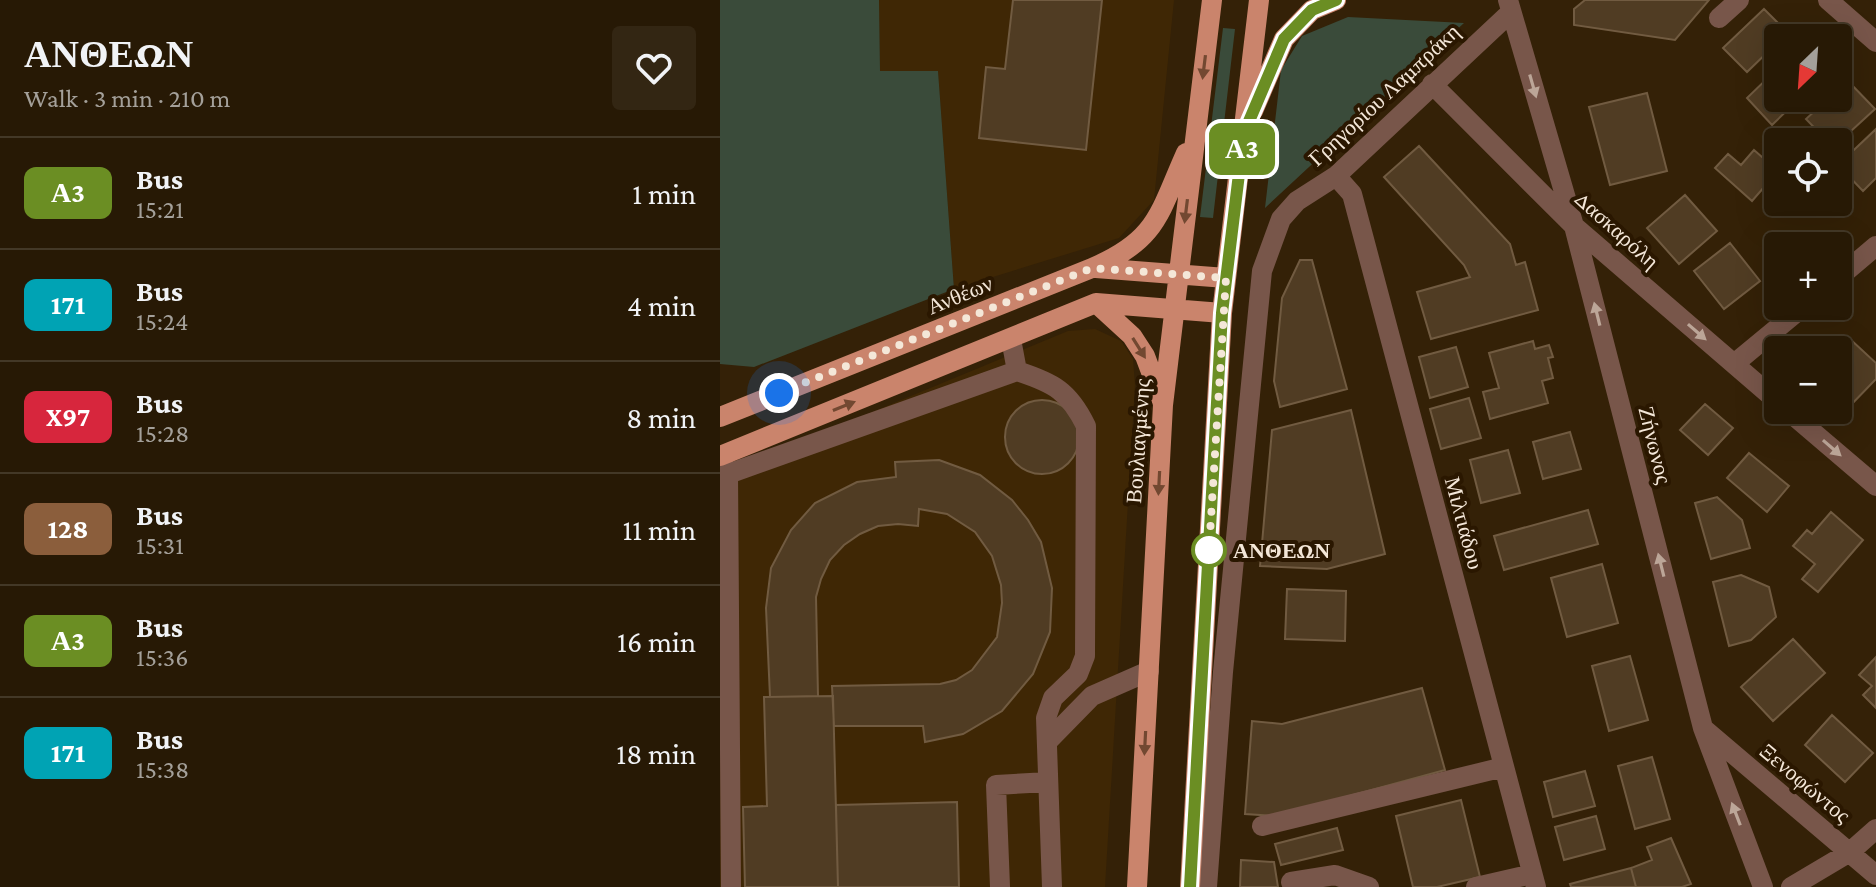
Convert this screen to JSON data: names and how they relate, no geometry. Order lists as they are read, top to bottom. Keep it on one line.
{"streets":{"main road":["Ανθέων","Βουλιαγμένης"],"street":["Γρηγορίου Λαμπράκη","Δασκαρόλη","Ζήνωνος","Μιλτιάδου","Ξενοφώντος"]},"crossings":[["Γρηγορίου Λαμπράκη","Δασκαρόλη"],["Γρηγορίου Λαμπράκη","Ζήνωνος"],["Γρηγορίου Λαμπράκη","Μιλτιάδου"],["Δασκαρόλη","Ζήνωνος"],["Ανθέων","Βουλιαγμένης"],["Ζήνωνος","Ξενοφώντος"]],"one_way":["Δασκαρόλη"],"places":["ΑΝΘΕΩΝ"],"lines":["bus line Α3"],"north":"bottom left","page":{"heading":["ΑΝΘΕΩΝ","Walk · 3 min · 210 m"],"on_map":"Α3","map_buttons":["+","−"],"list":[{"mark":"Α3","name":"Bus","note":"15:21","value":"1 min"},{"mark":"171","name":"Bus","note":"15:24","value":"4 min"},{"mark":"X97","name":"Bus","note":"15:28","value":"8 min"},{"mark":"128","name":"Bus","note":"15:31","value":"11 min"},{"mark":"Α3","name":"Bus","note":"15:36","value":"16 min"},{"mark":"171","name":"Bus","note":"15:38","value":"18 min"}]}}
